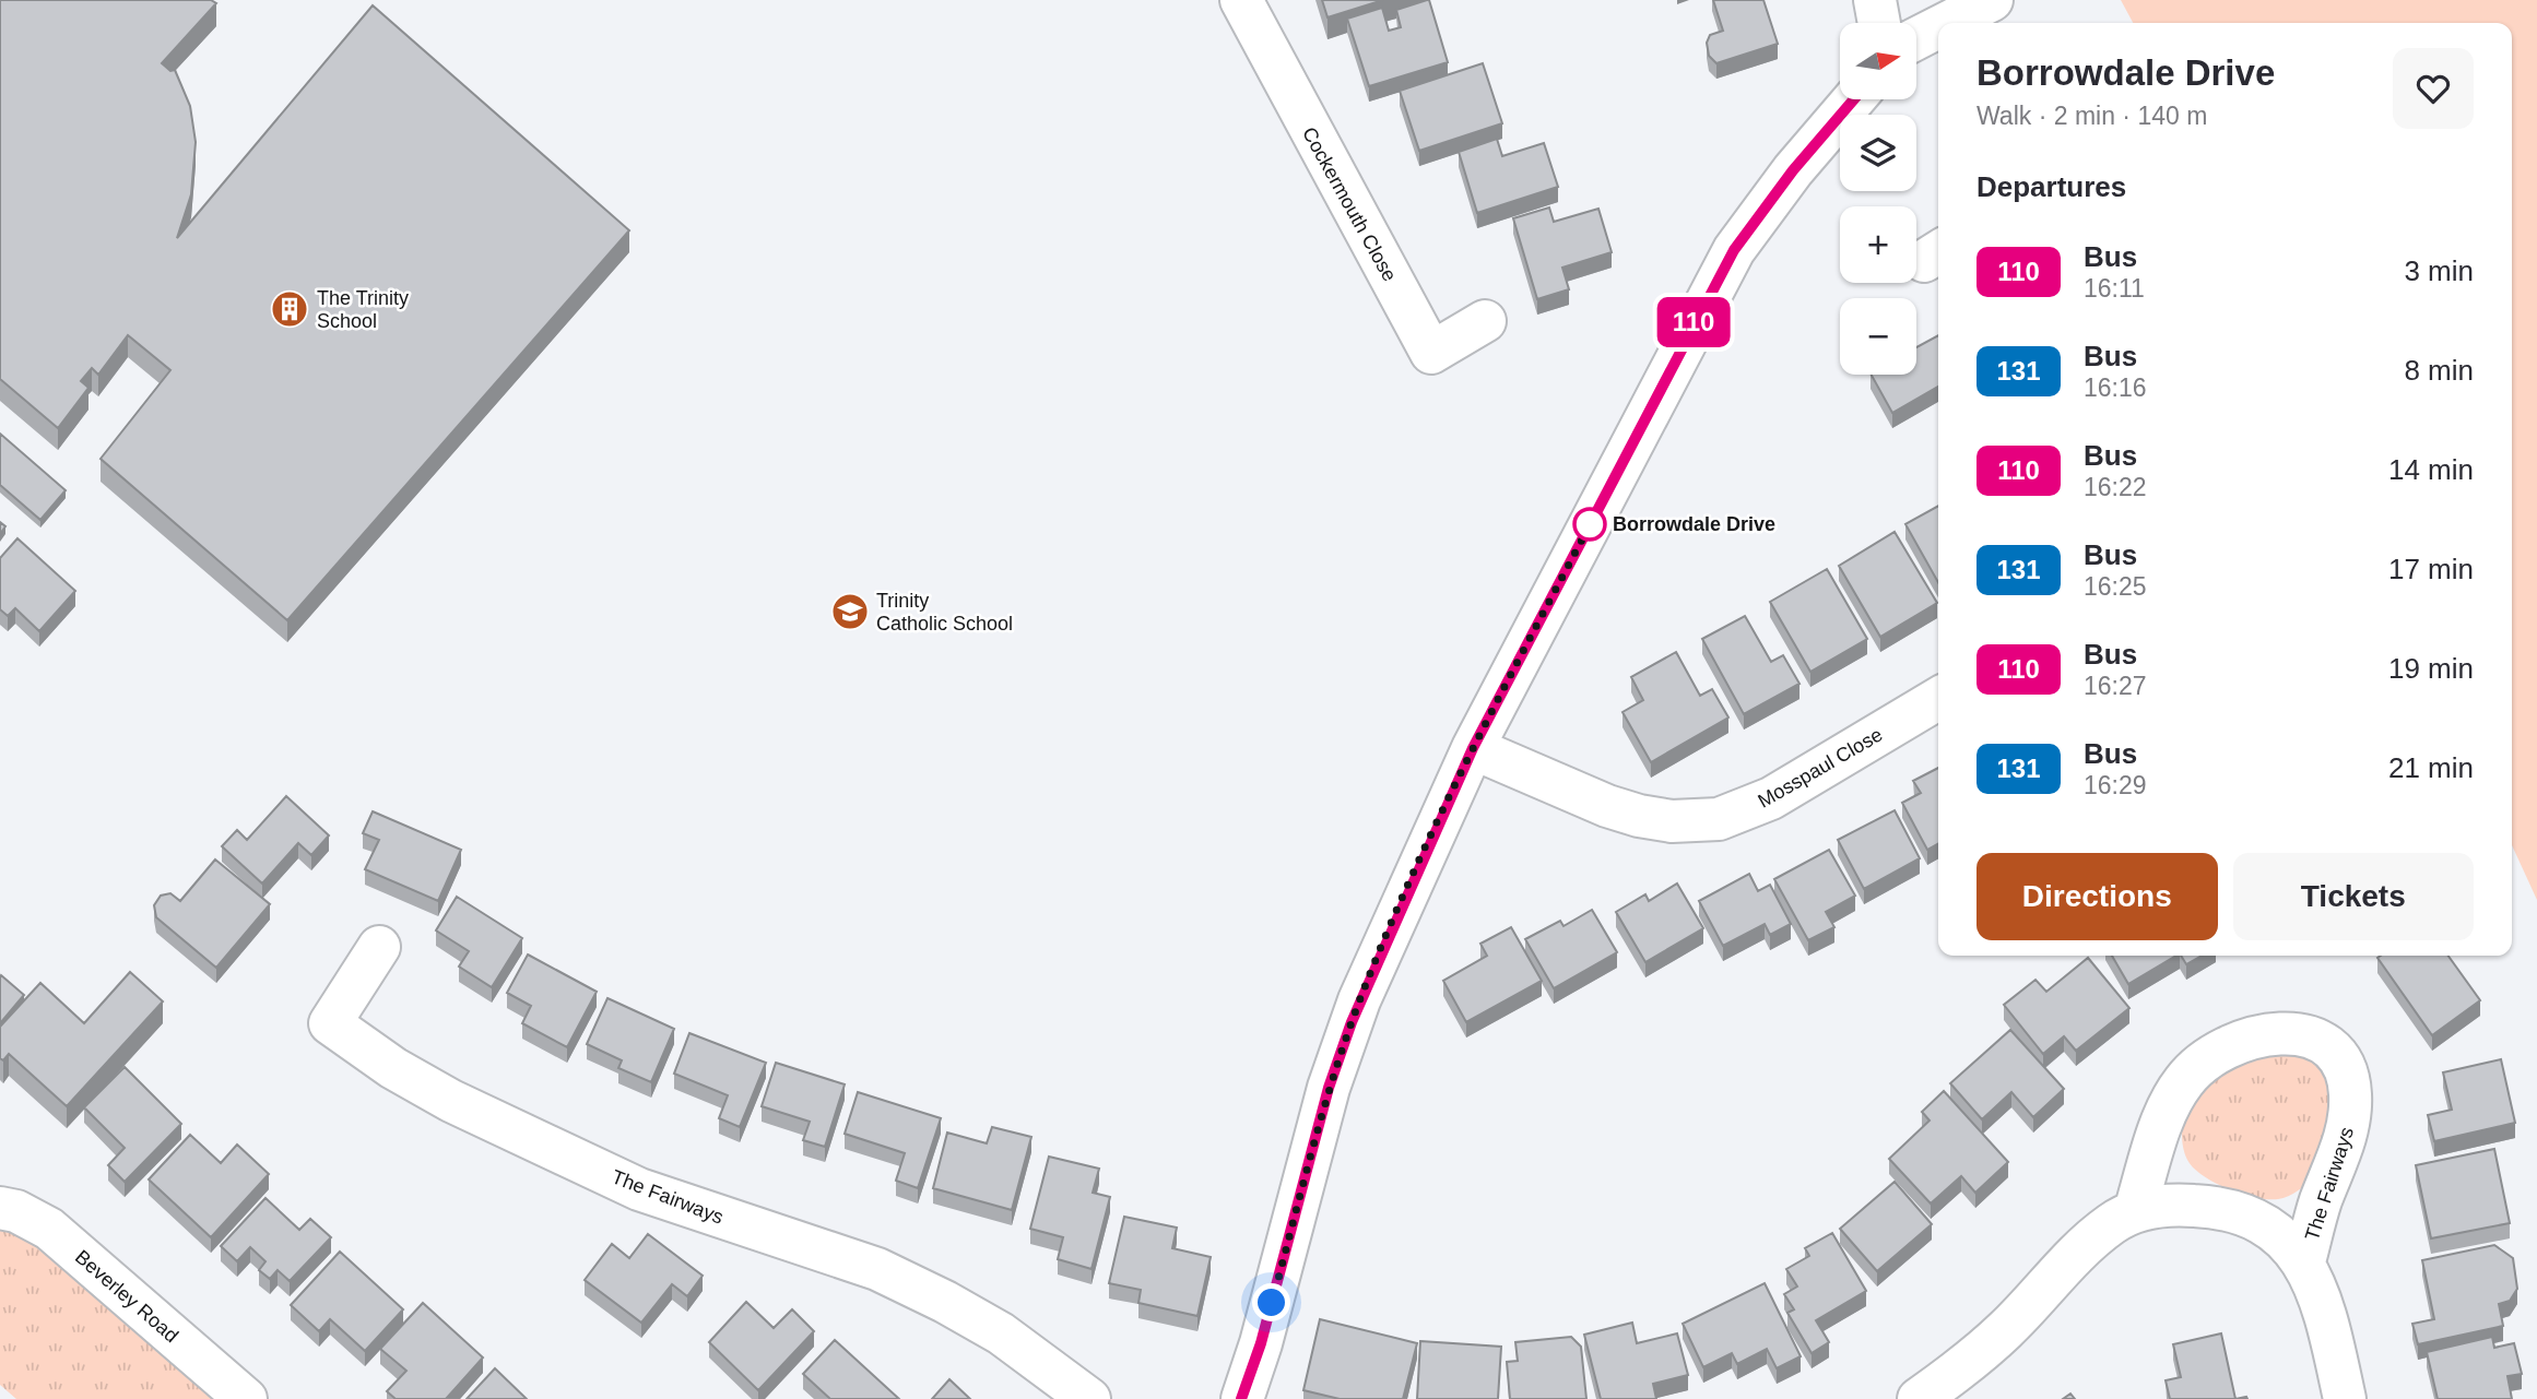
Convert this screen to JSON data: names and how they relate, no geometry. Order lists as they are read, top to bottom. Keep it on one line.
{"streets":{"street":["Cockermouth Close","Mosspaul Close","The Fairways","Beverley Road"]},"places":{"building":["The Trinity School"],"other":["Borrowdale Drive"],"school or university":["Trinity Catholic School"]},"lines":["bus line 110"],"north":"right","page":{"on_map":"110","map_buttons":["+","−"],"heading":[["Borrowdale Drive","Walk · 2 min · 140 m"],"Departures"],"list":[{"mark":"110","name":"Bus","note":"16:11","value":"3 min"},{"mark":"131","name":"Bus","note":"16:16","value":"8 min"},{"mark":"110","name":"Bus","note":"16:22","value":"14 min"},{"mark":"131","name":"Bus","note":"16:25","value":"17 min"},{"mark":"110","name":"Bus","note":"16:27","value":"19 min"},{"mark":"131","name":"Bus","note":"16:29","value":"21 min"}],"buttons":["Directions","Tickets"]}}
